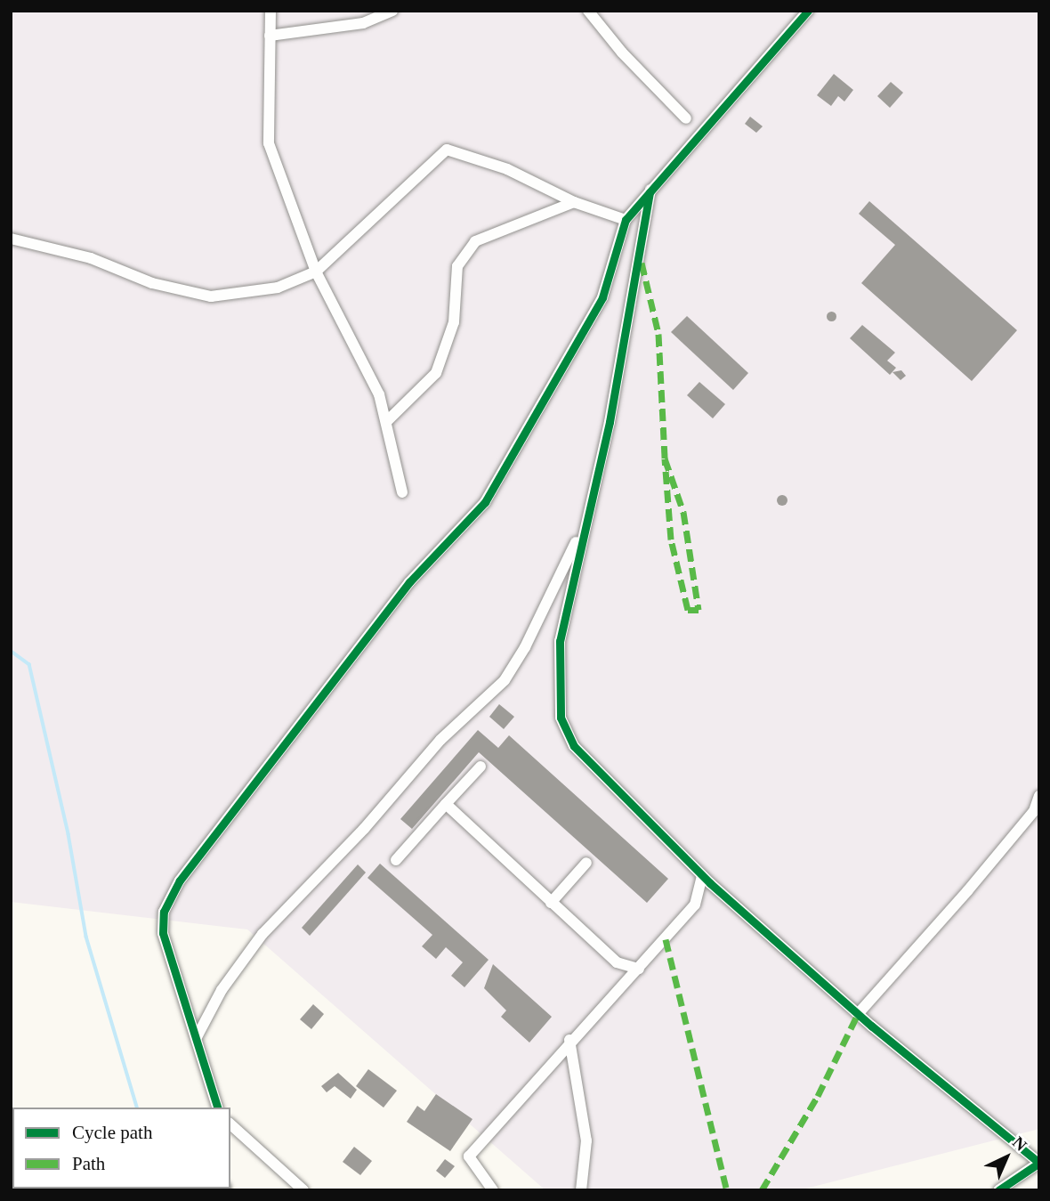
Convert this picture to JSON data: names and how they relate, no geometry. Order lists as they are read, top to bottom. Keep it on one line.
{"legend":["Cycle path","Path"],"north":"top right"}
